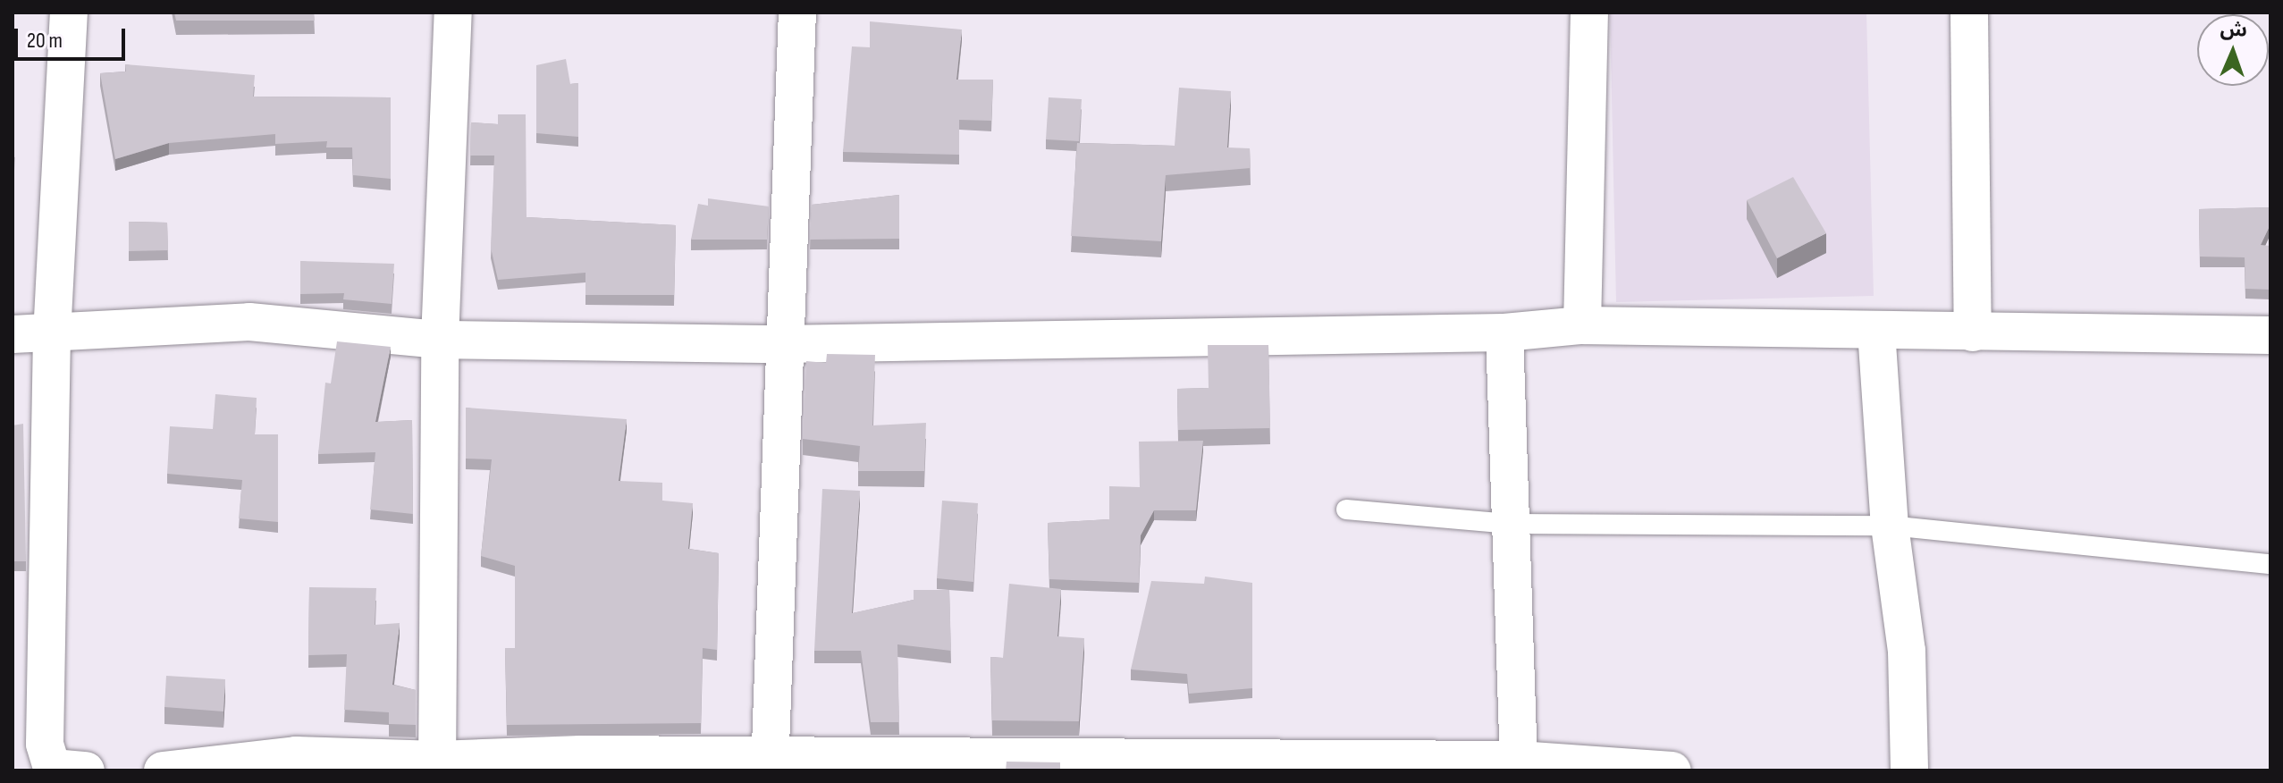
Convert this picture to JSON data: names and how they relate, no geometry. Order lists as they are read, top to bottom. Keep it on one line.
{"scale_bar":"20 m","north":"top"}
